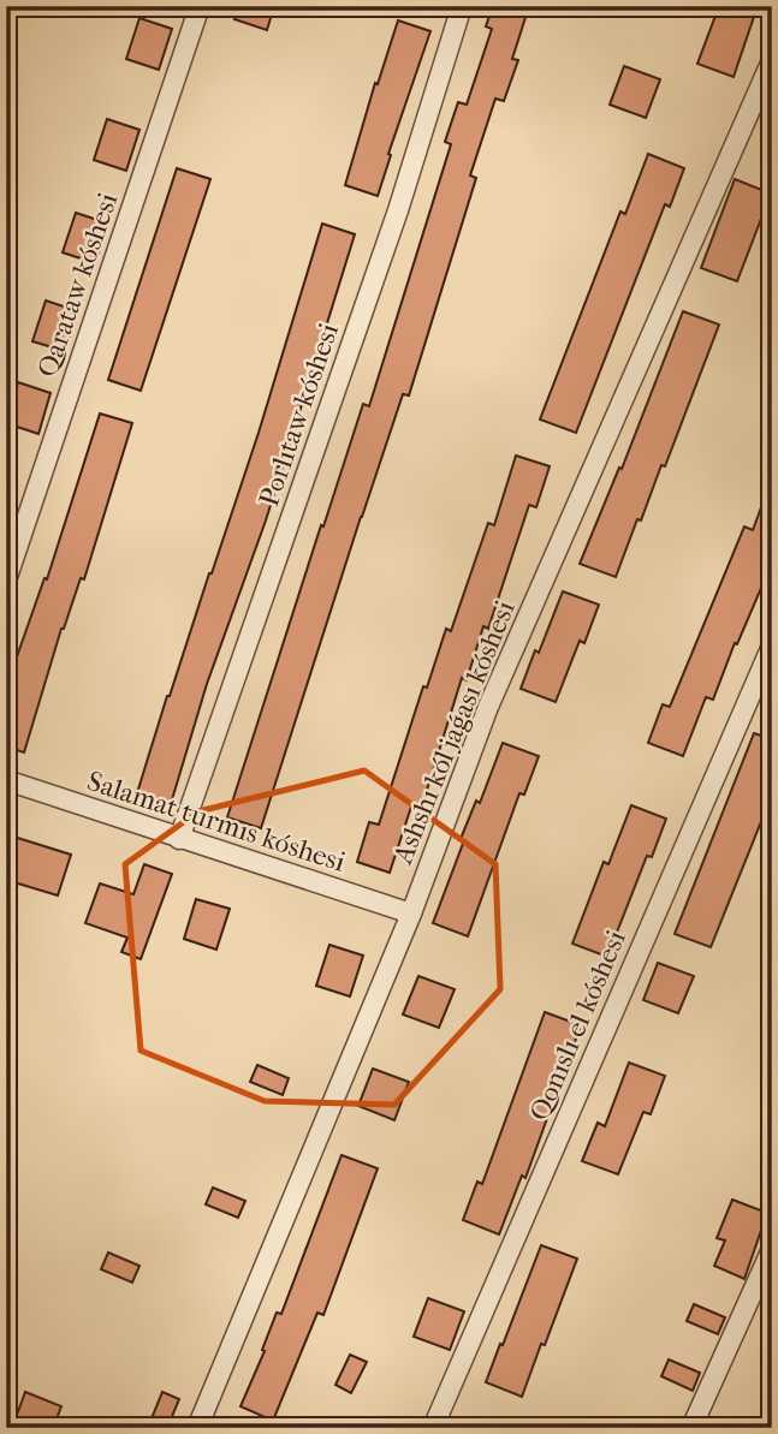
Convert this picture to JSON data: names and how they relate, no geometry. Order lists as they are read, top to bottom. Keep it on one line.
{"streets":{"street":["Qarataw kóshesi","Porlıtaw kóshesi","Ashshı kól jaǵası kóshesi","Salamat turmıs kóshesi","Qonıslı el kóshesi"]},"crossings":[["Porlıtaw kóshesi","Salamat turmıs kóshesi"],["Ashshı kól jaǵası kóshesi","Salamat turmıs kóshesi"]]}
